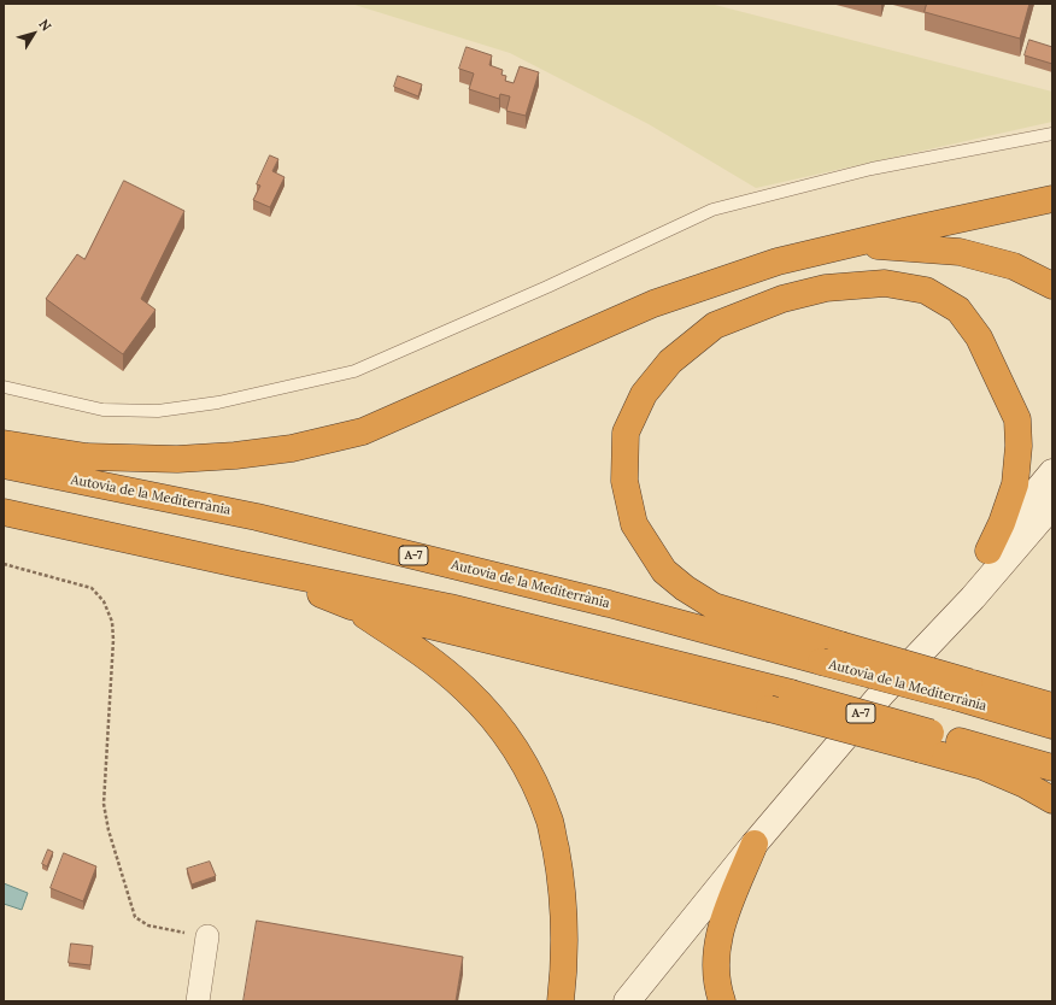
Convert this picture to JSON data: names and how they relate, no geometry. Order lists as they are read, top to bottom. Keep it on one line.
{"streets":{"highway":["Autovia de la Mediterrània","A-7"]},"north":"top right"}
